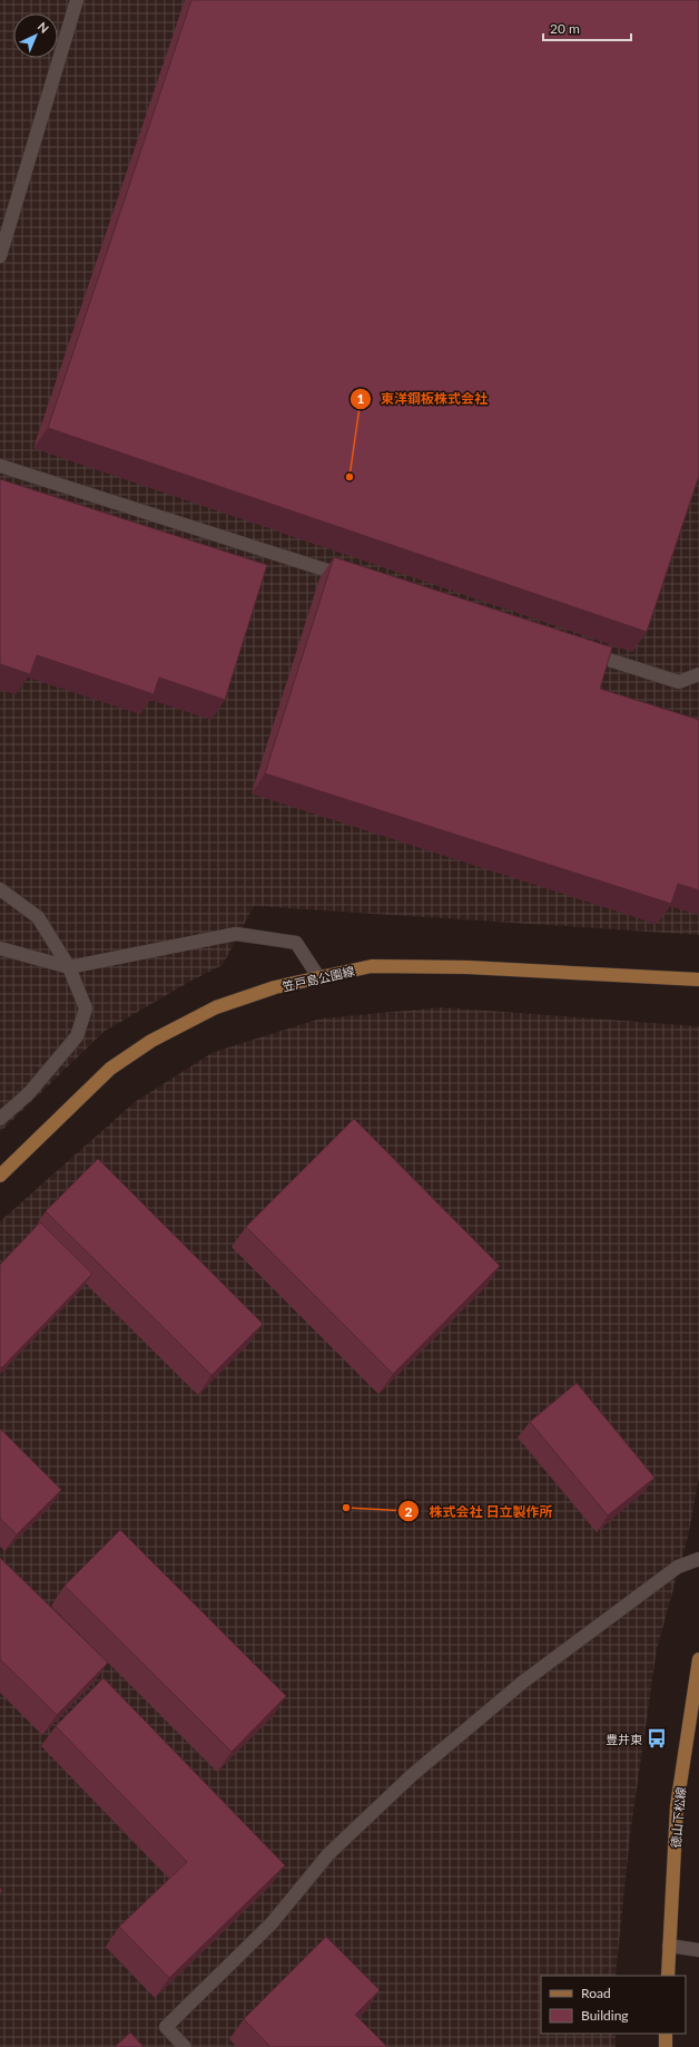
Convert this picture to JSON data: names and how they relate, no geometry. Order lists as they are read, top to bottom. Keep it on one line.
{"streets":{"main road":["笠戸島公園線","徳山下松線"]},"places":{"other":["東洋鋼板株式会社","株式会社 日立製作所"],"bus stop":["豊井東"]},"legend":["Road","Building"],"scale_bar":"20 m","north":"top right"}
